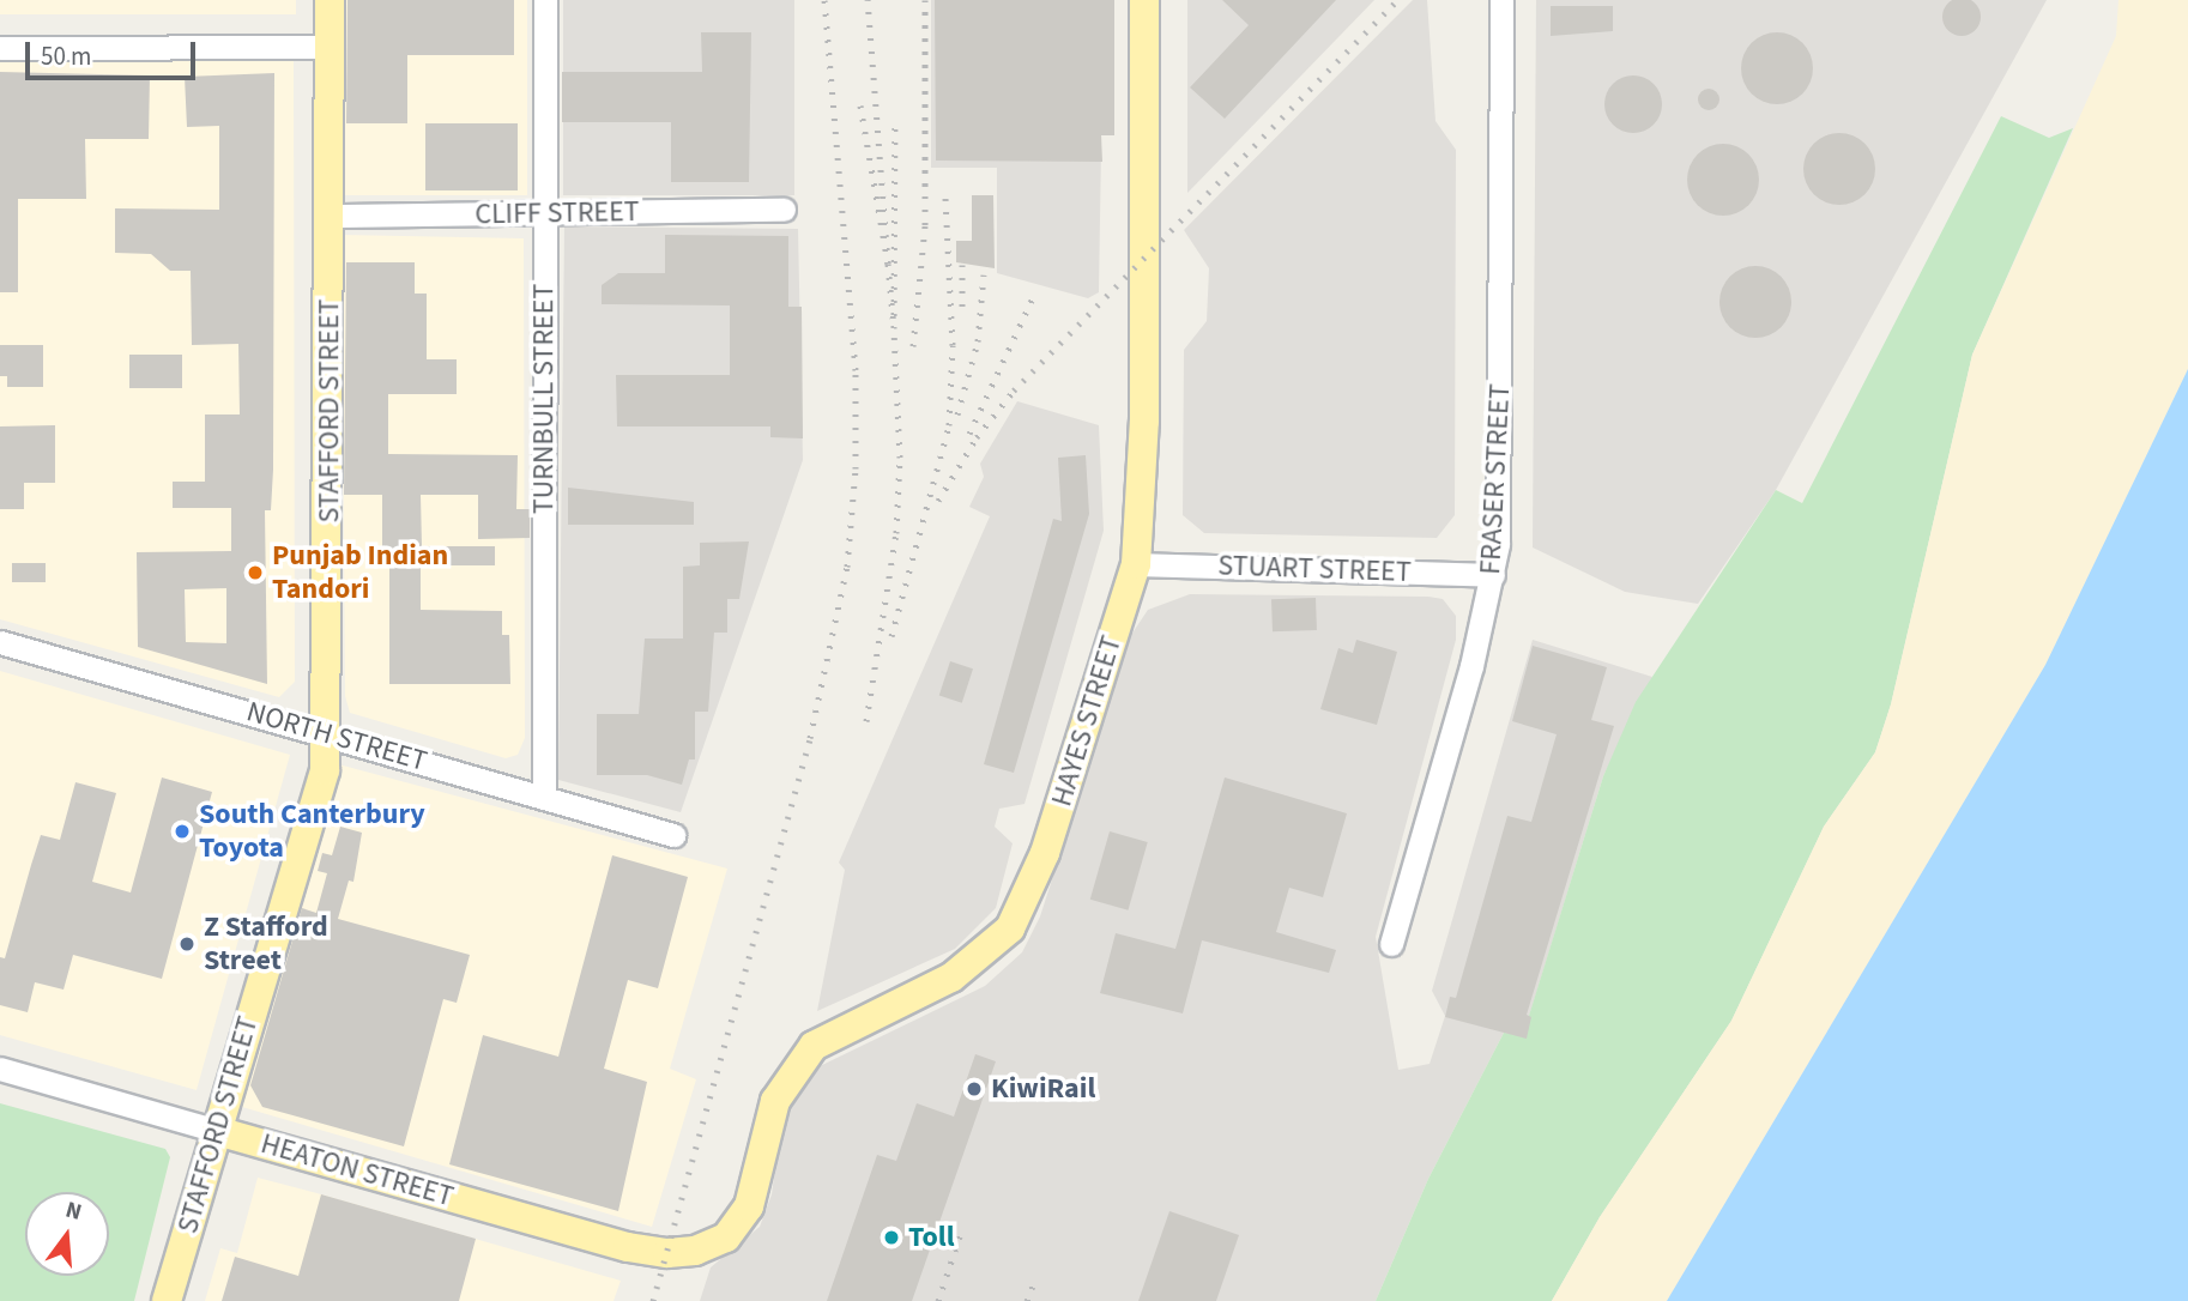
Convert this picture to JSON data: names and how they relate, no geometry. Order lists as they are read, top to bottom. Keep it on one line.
{"streets":{"main road":["STAFFORD STREET","HAYES STREET","HEATON STREET"],"street":["CLIFF STREET","TURNBULL STREET","FRASER STREET","STUART STREET","NORTH STREET"]},"crossings":[["CLIFF STREET","TURNBULL STREET"],["CLIFF STREET","STAFFORD STREET"],["TURNBULL STREET","NORTH STREET"],["STAFFORD STREET","NORTH STREET"],["STAFFORD STREET","HEATON STREET"],["FRASER STREET","STUART STREET"],["STUART STREET","HAYES STREET"],["HAYES STREET","HEATON STREET"]],"places":["Punjab Indian Tandori","South Canterbury Toyota","Z Stafford Street","KiwiRail","Toll"],"scale_bar":"50 m","north":"top"}
